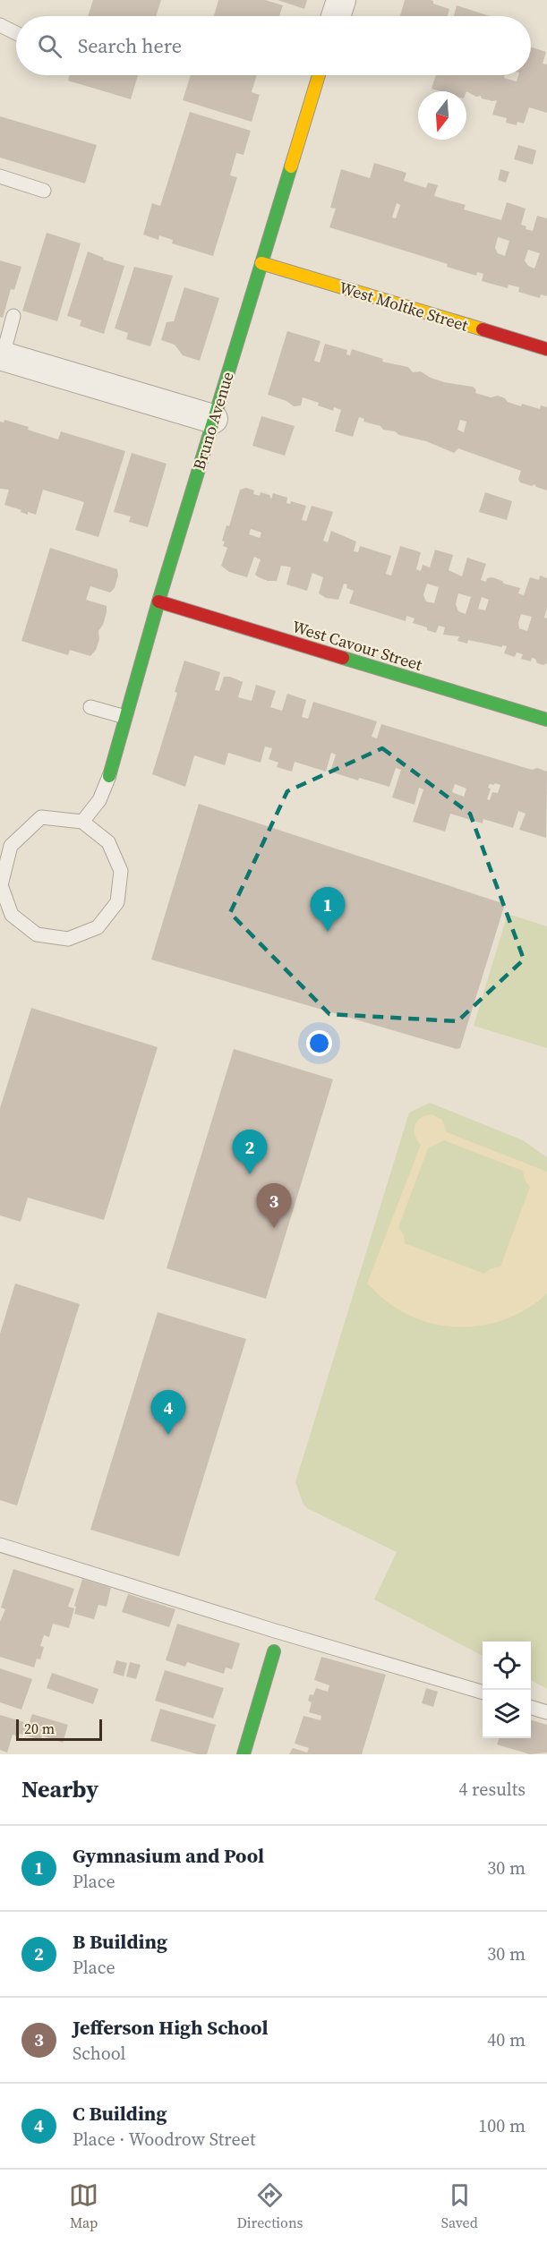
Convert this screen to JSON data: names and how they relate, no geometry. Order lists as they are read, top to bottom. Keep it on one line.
{"streets":{"street":["West Moltke Street","Bruno Avenue","West Cavour Street"]},"crossings":[["West Moltke Street","Bruno Avenue"],["Bruno Avenue","West Cavour Street"]],"scale_bar":"20 m","north":"bottom","page":{"search":"Search here","pins":["1","2","3","4"],"scale":"20 m","heading":["Nearby","4 results"],"list":[{"mark":"1","name":"Gymnasium and Pool","note":"Place","value":"30 m"},{"mark":"2","name":"B Building","note":"Place","value":"30 m"},{"mark":"3","name":"Jefferson High School","note":"School","value":"40 m"},{"mark":"4","name":"C Building","note":"Place · Woodrow Street","value":"100 m"}],"nav":["Map","Directions","Saved"]}}
